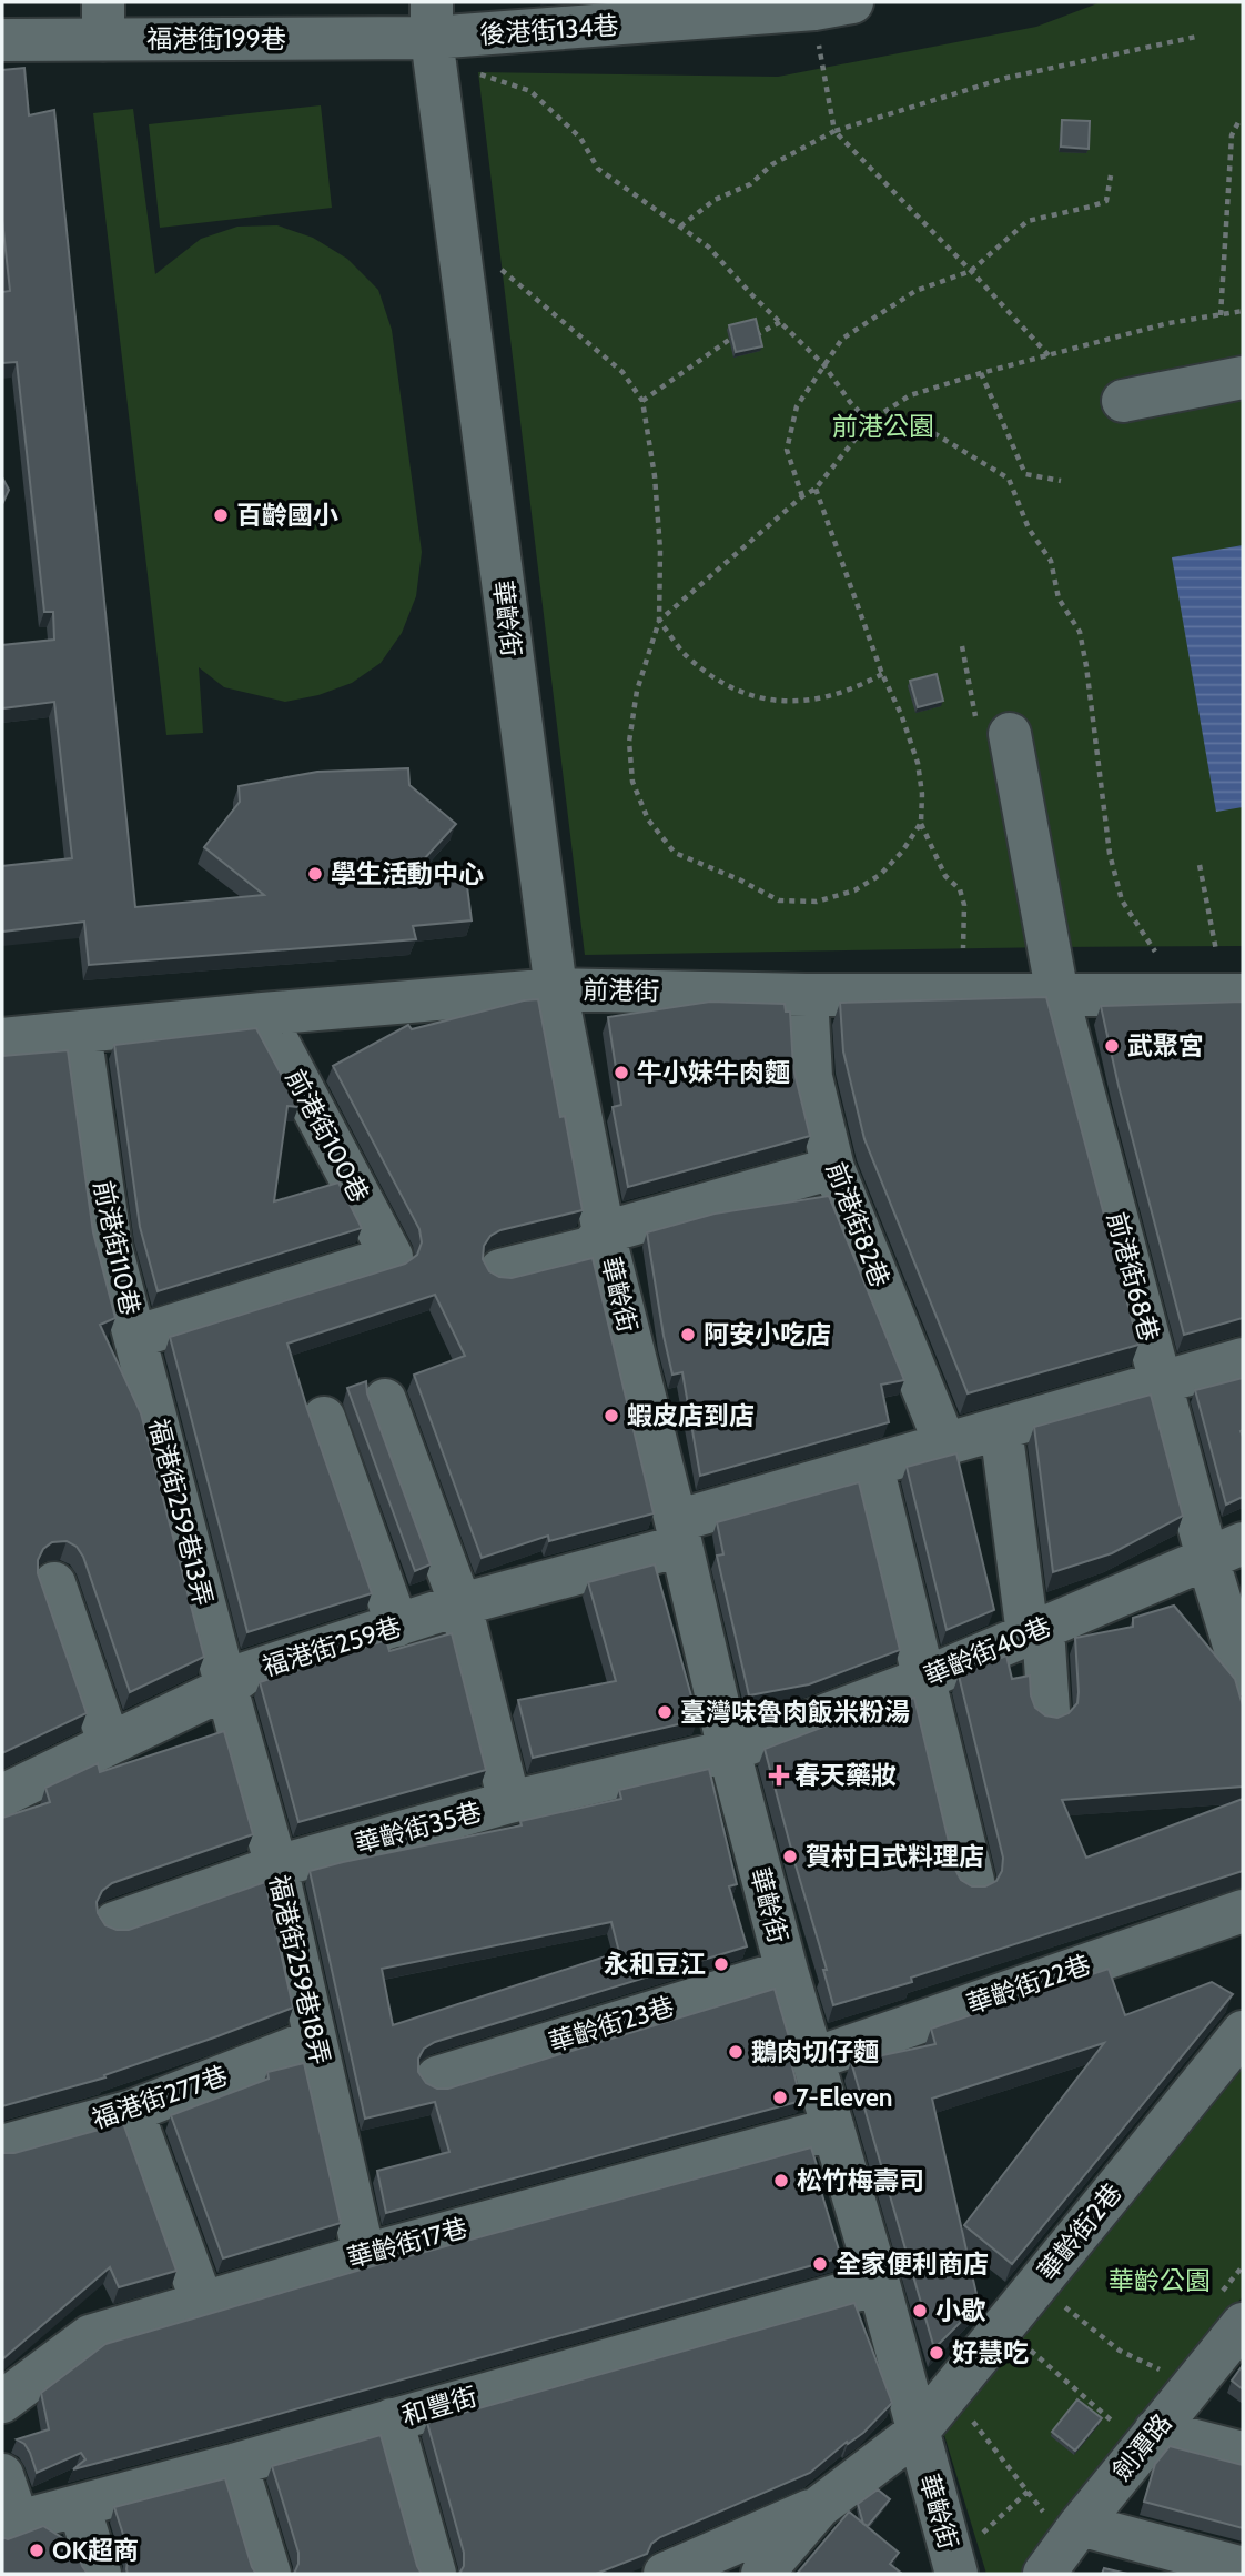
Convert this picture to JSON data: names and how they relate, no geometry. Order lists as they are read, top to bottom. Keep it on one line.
{"streets":{"street":["後港街134巷","福港街199巷","華齡街","前港街","前港街100巷","前港街82巷","前港街110巷","前港街68巷","福港街259巷13弄","福港街259巷","華齡街40巷","華齡街35巷","福港街259巷18弄","華齡街22巷","華齡街23巷","福港街277巷","華齡街2巷","華齡街17巷","和豐街","劍潭路"]},"crossings":[["後港街134巷","福港街199巷"],["後港街134巷","華齡街"],["福港街199巷","華齡街"],["華齡街","前港街"],["華齡街","前港街82巷"],["華齡街","福港街259巷"],["華齡街","華齡街40巷"],["華齡街","華齡街35巷"],["華齡街","華齡街22巷"],["華齡街","華齡街23巷"],["華齡街","華齡街2巷"],["華齡街","華齡街17巷"],["華齡街","和豐街"],["前港街","前港街100巷"],["前港街","前港街82巷"],["前港街","前港街110巷"],["前港街","前港街68巷"],["前港街100巷","前港街110巷"],["前港街82巷","福港街259巷"],["前港街110巷","福港街259巷13弄"],["前港街68巷","福港街259巷"],["前港街68巷","華齡街40巷"],["福港街259巷13弄","福港街259巷"],["福港街259巷13弄","福港街259巷18弄"],["福港街259巷","福港街259巷18弄"],["華齡街40巷","華齡街35巷"],["華齡街35巷","福港街259巷18弄"],["福港街259巷18弄","福港街277巷"],["福港街259巷18弄","華齡街17巷"]],"parks":["前港公園","華齡公園"],"places":{"other":["百齡國小","學生活動中心","武聚宮","牛小妹牛肉麵","阿安小吃店","蝦皮店到店","臺灣味魯肉飯米粉湯","賀村日式料理店","永和豆江","鵝肉切仔麵","7-Eleven","松竹梅壽司","全家便利商店","小歇","好慧吃","OK超商"],"health":["春天藥妝"]}}
